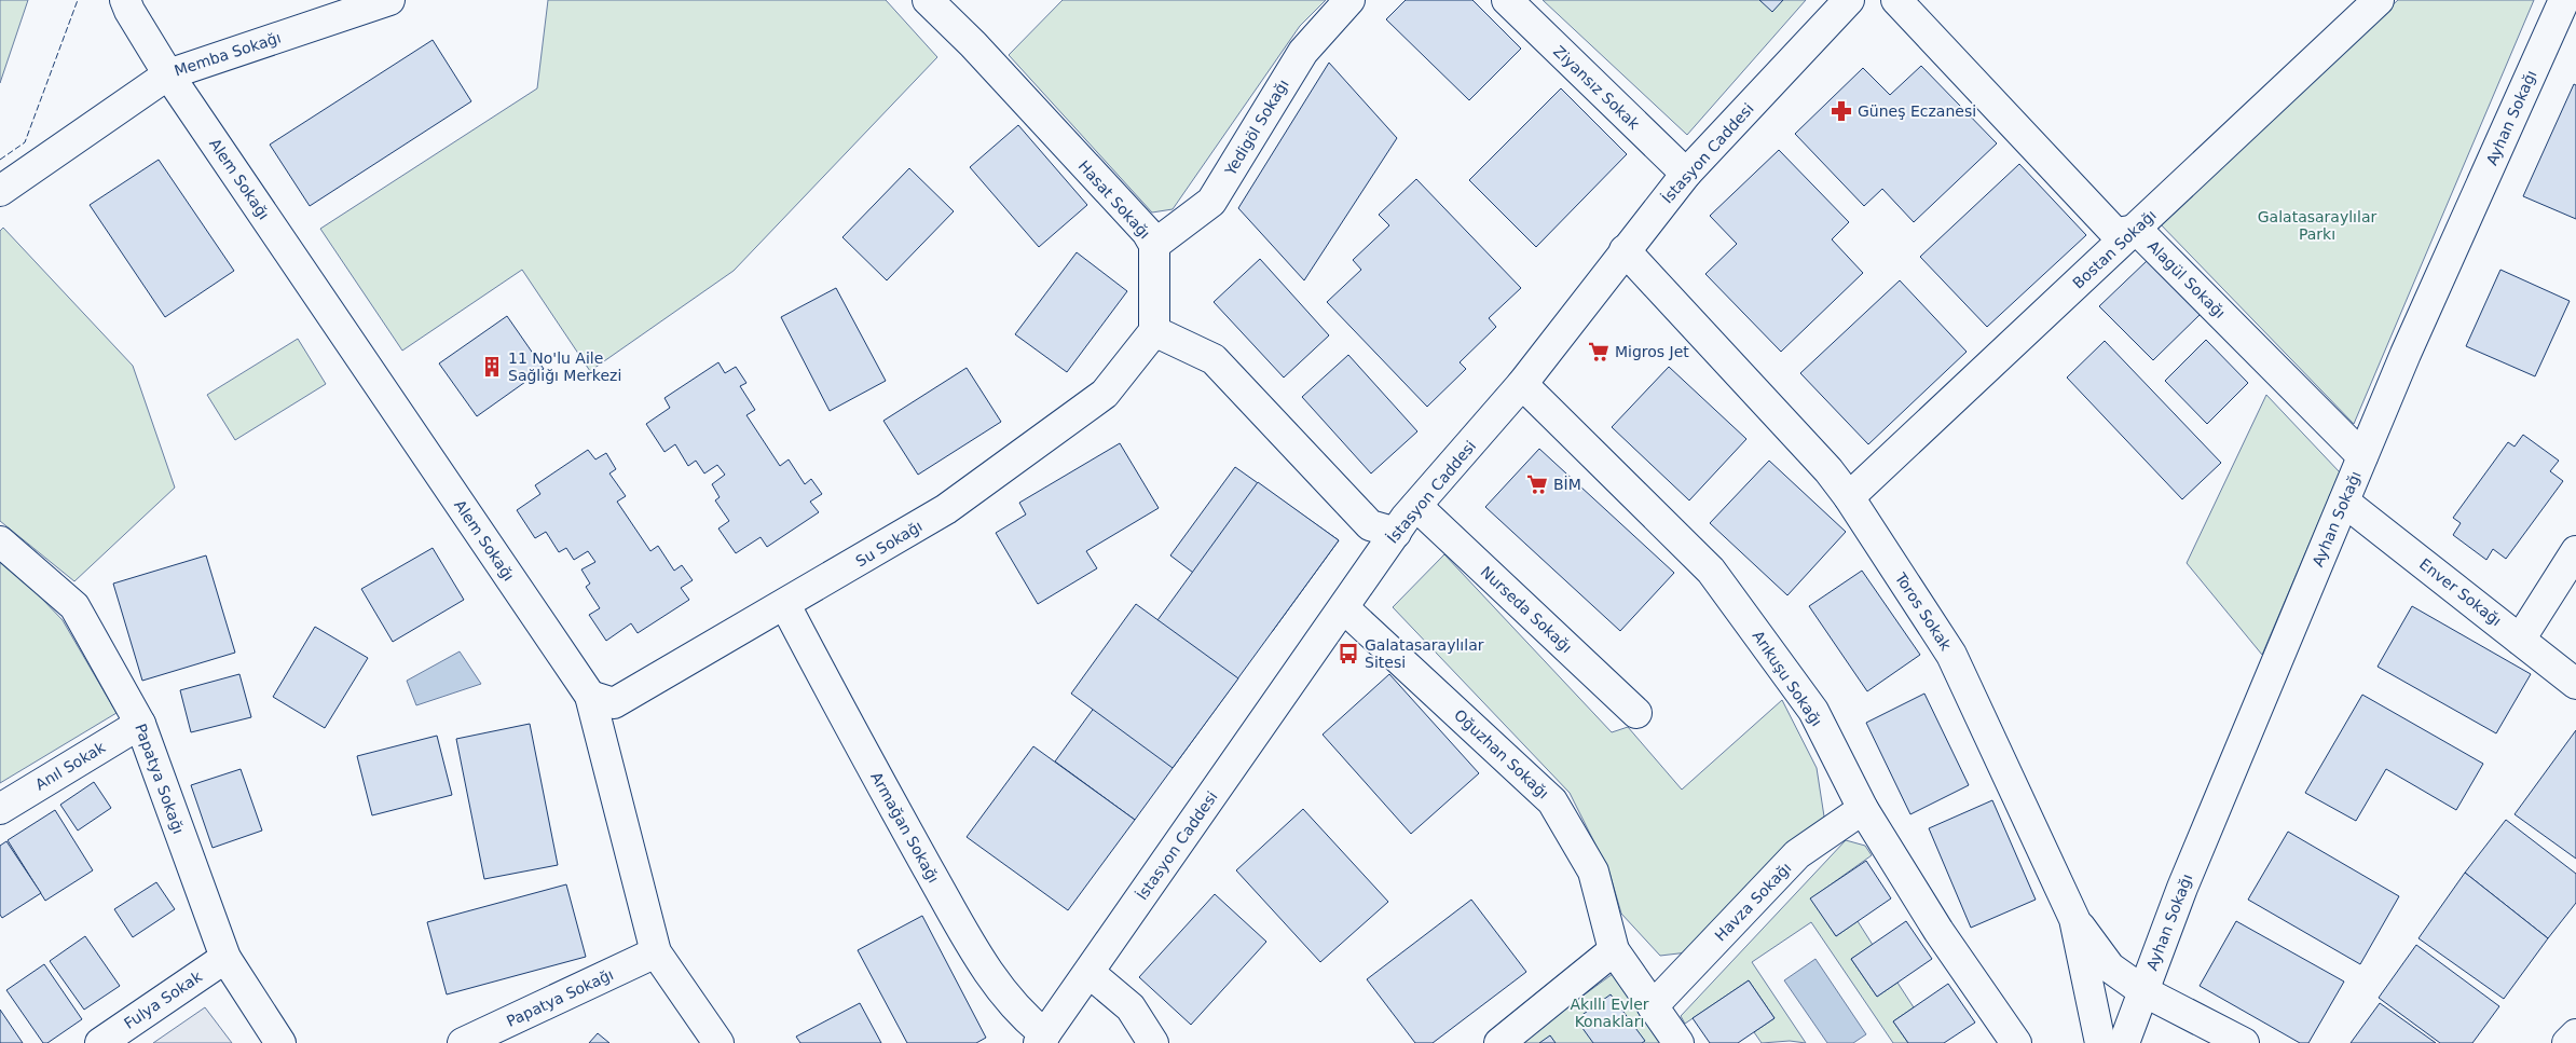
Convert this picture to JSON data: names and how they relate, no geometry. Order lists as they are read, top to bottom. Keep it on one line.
{"streets":{"street":["Memba Sokağı","Ziyansız Sokak","Ayhan Sokağı","Yedigöl Sokağı","İstasyon Caddesi","Alem Sokağı","Hasat Sokağı","Bostan Sokağı","Alagül Sokağı","Su Sokağı","Enver Sokağı","Nurseda Sokağı","Toros Sokak","Arıkuşu Sokağı","Oğuzhan Sokağı","Anıl Sokak","Papatya Sokağı","Armağan Sokağı","Havza Sokağı","Fulya Sokak"]},"crossings":[["Memba Sokağı","Alem Sokağı"],["Ziyansız Sokak","İstasyon Caddesi"],["Ayhan Sokağı","Alagül Sokağı"],["Ayhan Sokağı","Enver Sokağı"],["Yedigöl Sokağı","Hasat Sokağı"],["İstasyon Caddesi","Nurseda Sokağı"],["İstasyon Caddesi","Toros Sokak"],["İstasyon Caddesi","Arıkuşu Sokağı"],["İstasyon Caddesi","Oğuzhan Sokağı"],["İstasyon Caddesi","Armağan Sokağı"],["Alem Sokağı","Su Sokağı"],["Alem Sokağı","Papatya Sokağı"],["Hasat Sokağı","Su Sokağı"],["Bostan Sokağı","Alagül Sokağı"],["Bostan Sokağı","Toros Sokak"],["Su Sokağı","Armağan Sokağı"],["Arıkuşu Sokağı","Havza Sokağı"],["Oğuzhan Sokağı","Havza Sokağı"],["Anıl Sokak","Papatya Sokağı"],["Papatya Sokağı","Fulya Sokak"]],"parks":["Galatasaraylılar Parkı","Akıllı Evler Konakları"],"places":{"pharmacy":["Güneş Eczanesi"],"supermarket":["Migros Jet","BİM"],"building":["11 No'lu Aile Sağlığı Merkezi"],"bus stop":["Galatasaraylılar Sitesi"]}}
